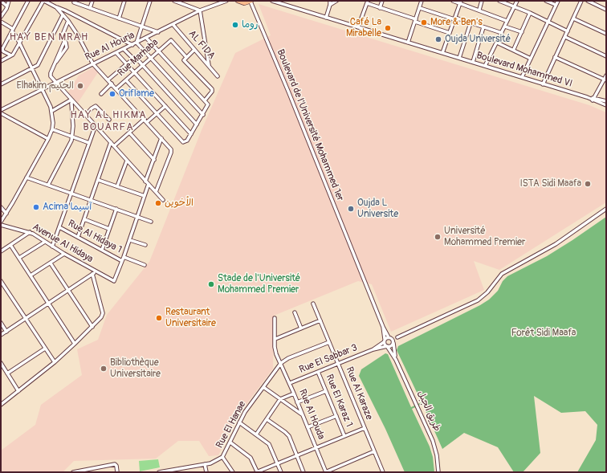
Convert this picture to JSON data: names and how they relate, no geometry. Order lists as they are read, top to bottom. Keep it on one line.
{"streets":{"street":["AL FIDA","Rue Al Houria","Rue Marhaba","Boulevard Mohammed VI","Boulevard de l'Université Mohammed 1er","Rue Al Hidaya 1","Avenue Al Hidaya","Rue El Sabbar 3","Rue Al Karaze","Rue El Karaz 1","طريق الجبل","Rue Al Houda","Rue El Hanae"]},"crossings":[["AL FIDA","Rue Al Houria"],["Boulevard de l'Université Mohammed 1er","Rue El Sabbar 3"],["Rue Al Hidaya 1","Avenue Al Hidaya"],["Rue El Sabbar 3","Rue Al Karaze"],["Rue El Sabbar 3","Rue El Karaz 1"],["Rue El Sabbar 3","Rue Al Houda"],["Rue Al Houda","Rue El Hanae"]],"districts":["HAY BEN MRAH","HAY AL HIKMA BOUARFA"],"parks":["Forêt Sidi Maafa"],"places":["More & Ben's","روما","Café La Mirabelle","Oujda Université","Elhakim الحكيم","Oriflame","ISTA Sidi Maafa","الأخوين","Acima آسيما","Oujda L Universite","Université Mohammed Premier","Stade de l'Université Mohammed Premier","Restaurant Universitaire","Bibliothèque Universitaire"]}
